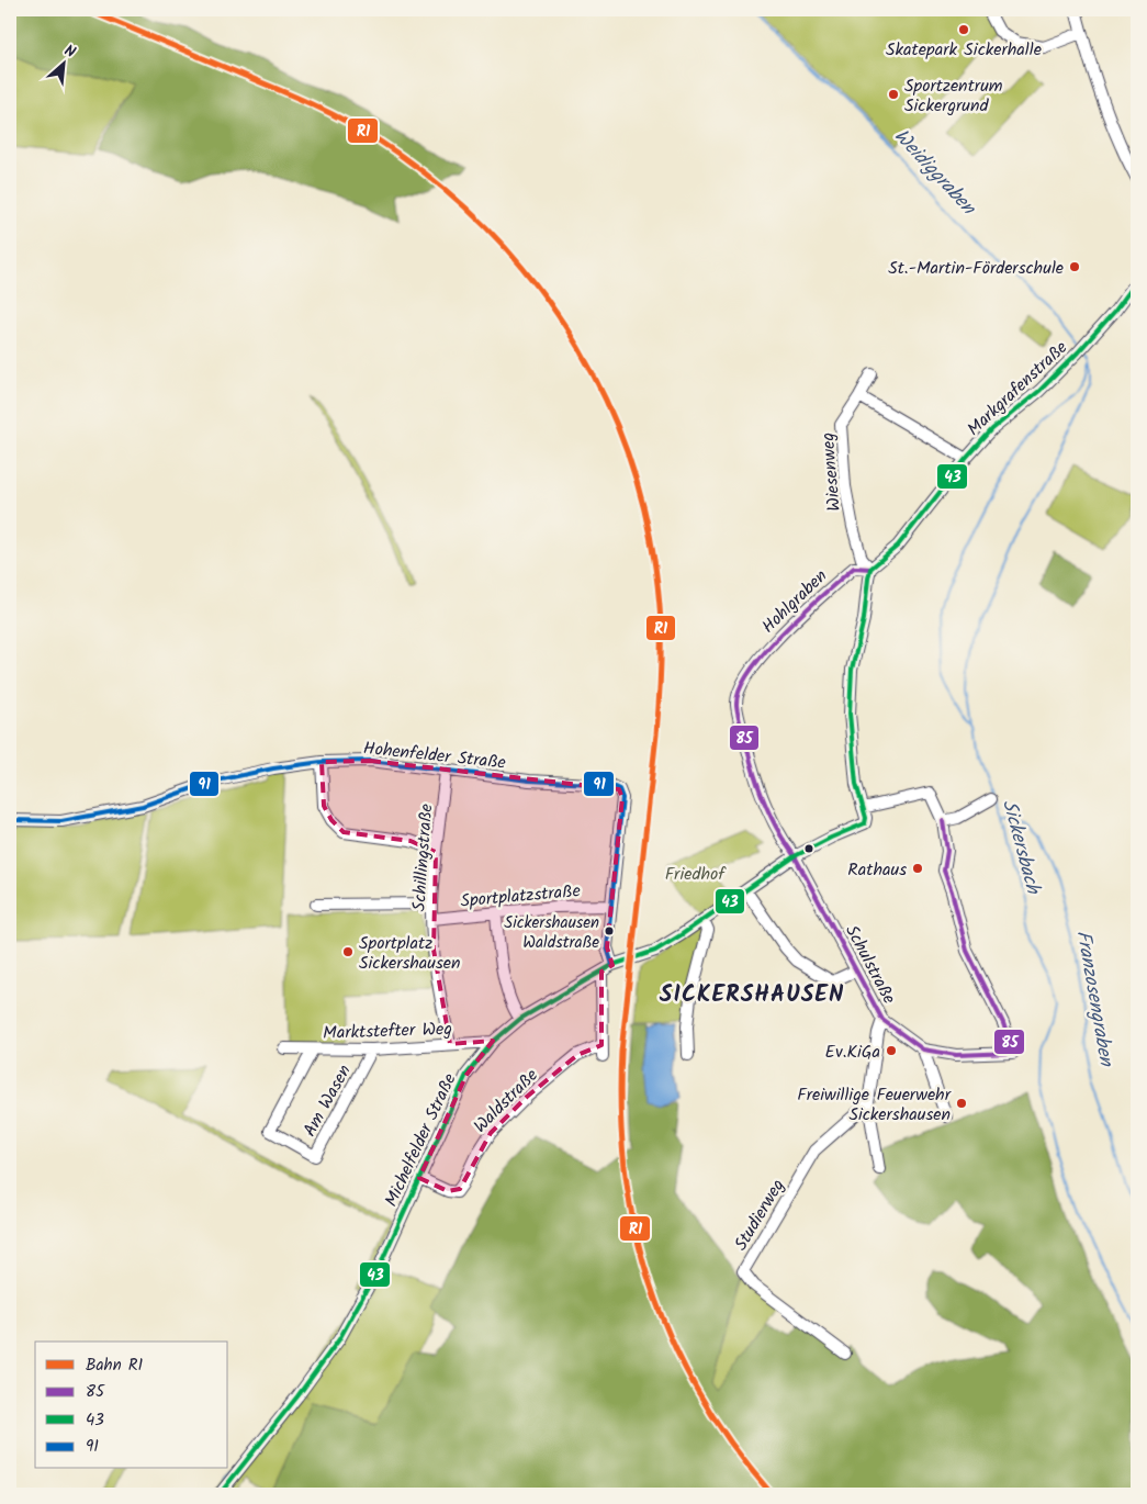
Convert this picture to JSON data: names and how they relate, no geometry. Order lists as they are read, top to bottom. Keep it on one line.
{"streets":{"street":["Markgrafenstraße","Wiesenweg","Hohlgraben","Hohenfelder Straße","Schillingstraße","Sportplatzstraße","Schulstraße","Marktstefter Weg","Am Wasen","Waldstraße","Michelfelder Straße","Studierweg"]},"crossings":[["Markgrafenstraße","Wiesenweg"],["Markgrafenstraße","Hohlgraben"],["Wiesenweg","Hohlgraben"],["Hohlgraben","Schulstraße"],["Hohlgraben","Michelfelder Straße"],["Hohenfelder Straße","Schillingstraße"],["Hohenfelder Straße","Sportplatzstraße"],["Hohenfelder Straße","Michelfelder Straße"],["Schillingstraße","Sportplatzstraße"],["Schillingstraße","Marktstefter Weg"],["Schulstraße","Michelfelder Straße"],["Marktstefter Weg","Am Wasen"],["Marktstefter Weg","Michelfelder Straße"],["Waldstraße","Michelfelder Straße"]],"districts":["SICKERSHAUSEN"],"water":["Weidiggraben","Sickersbach","Franzosengraben"],"parks":["Friedhof"],"places":["Skatepark Sickerhalle","Sportzentrum Sickergrund","St.-Martin-Förderschule","Rathaus","Sickershausen Waldstraße","Sportplatz Sickershausen","Ev.KiGa","Freiwillige Feuerwehr Sickershausen"],"lines":["rail line R1","transit line 43","transit line 85","transit line 91"],"legend":["Bahn R1","85","43","91"],"north":"top right"}
